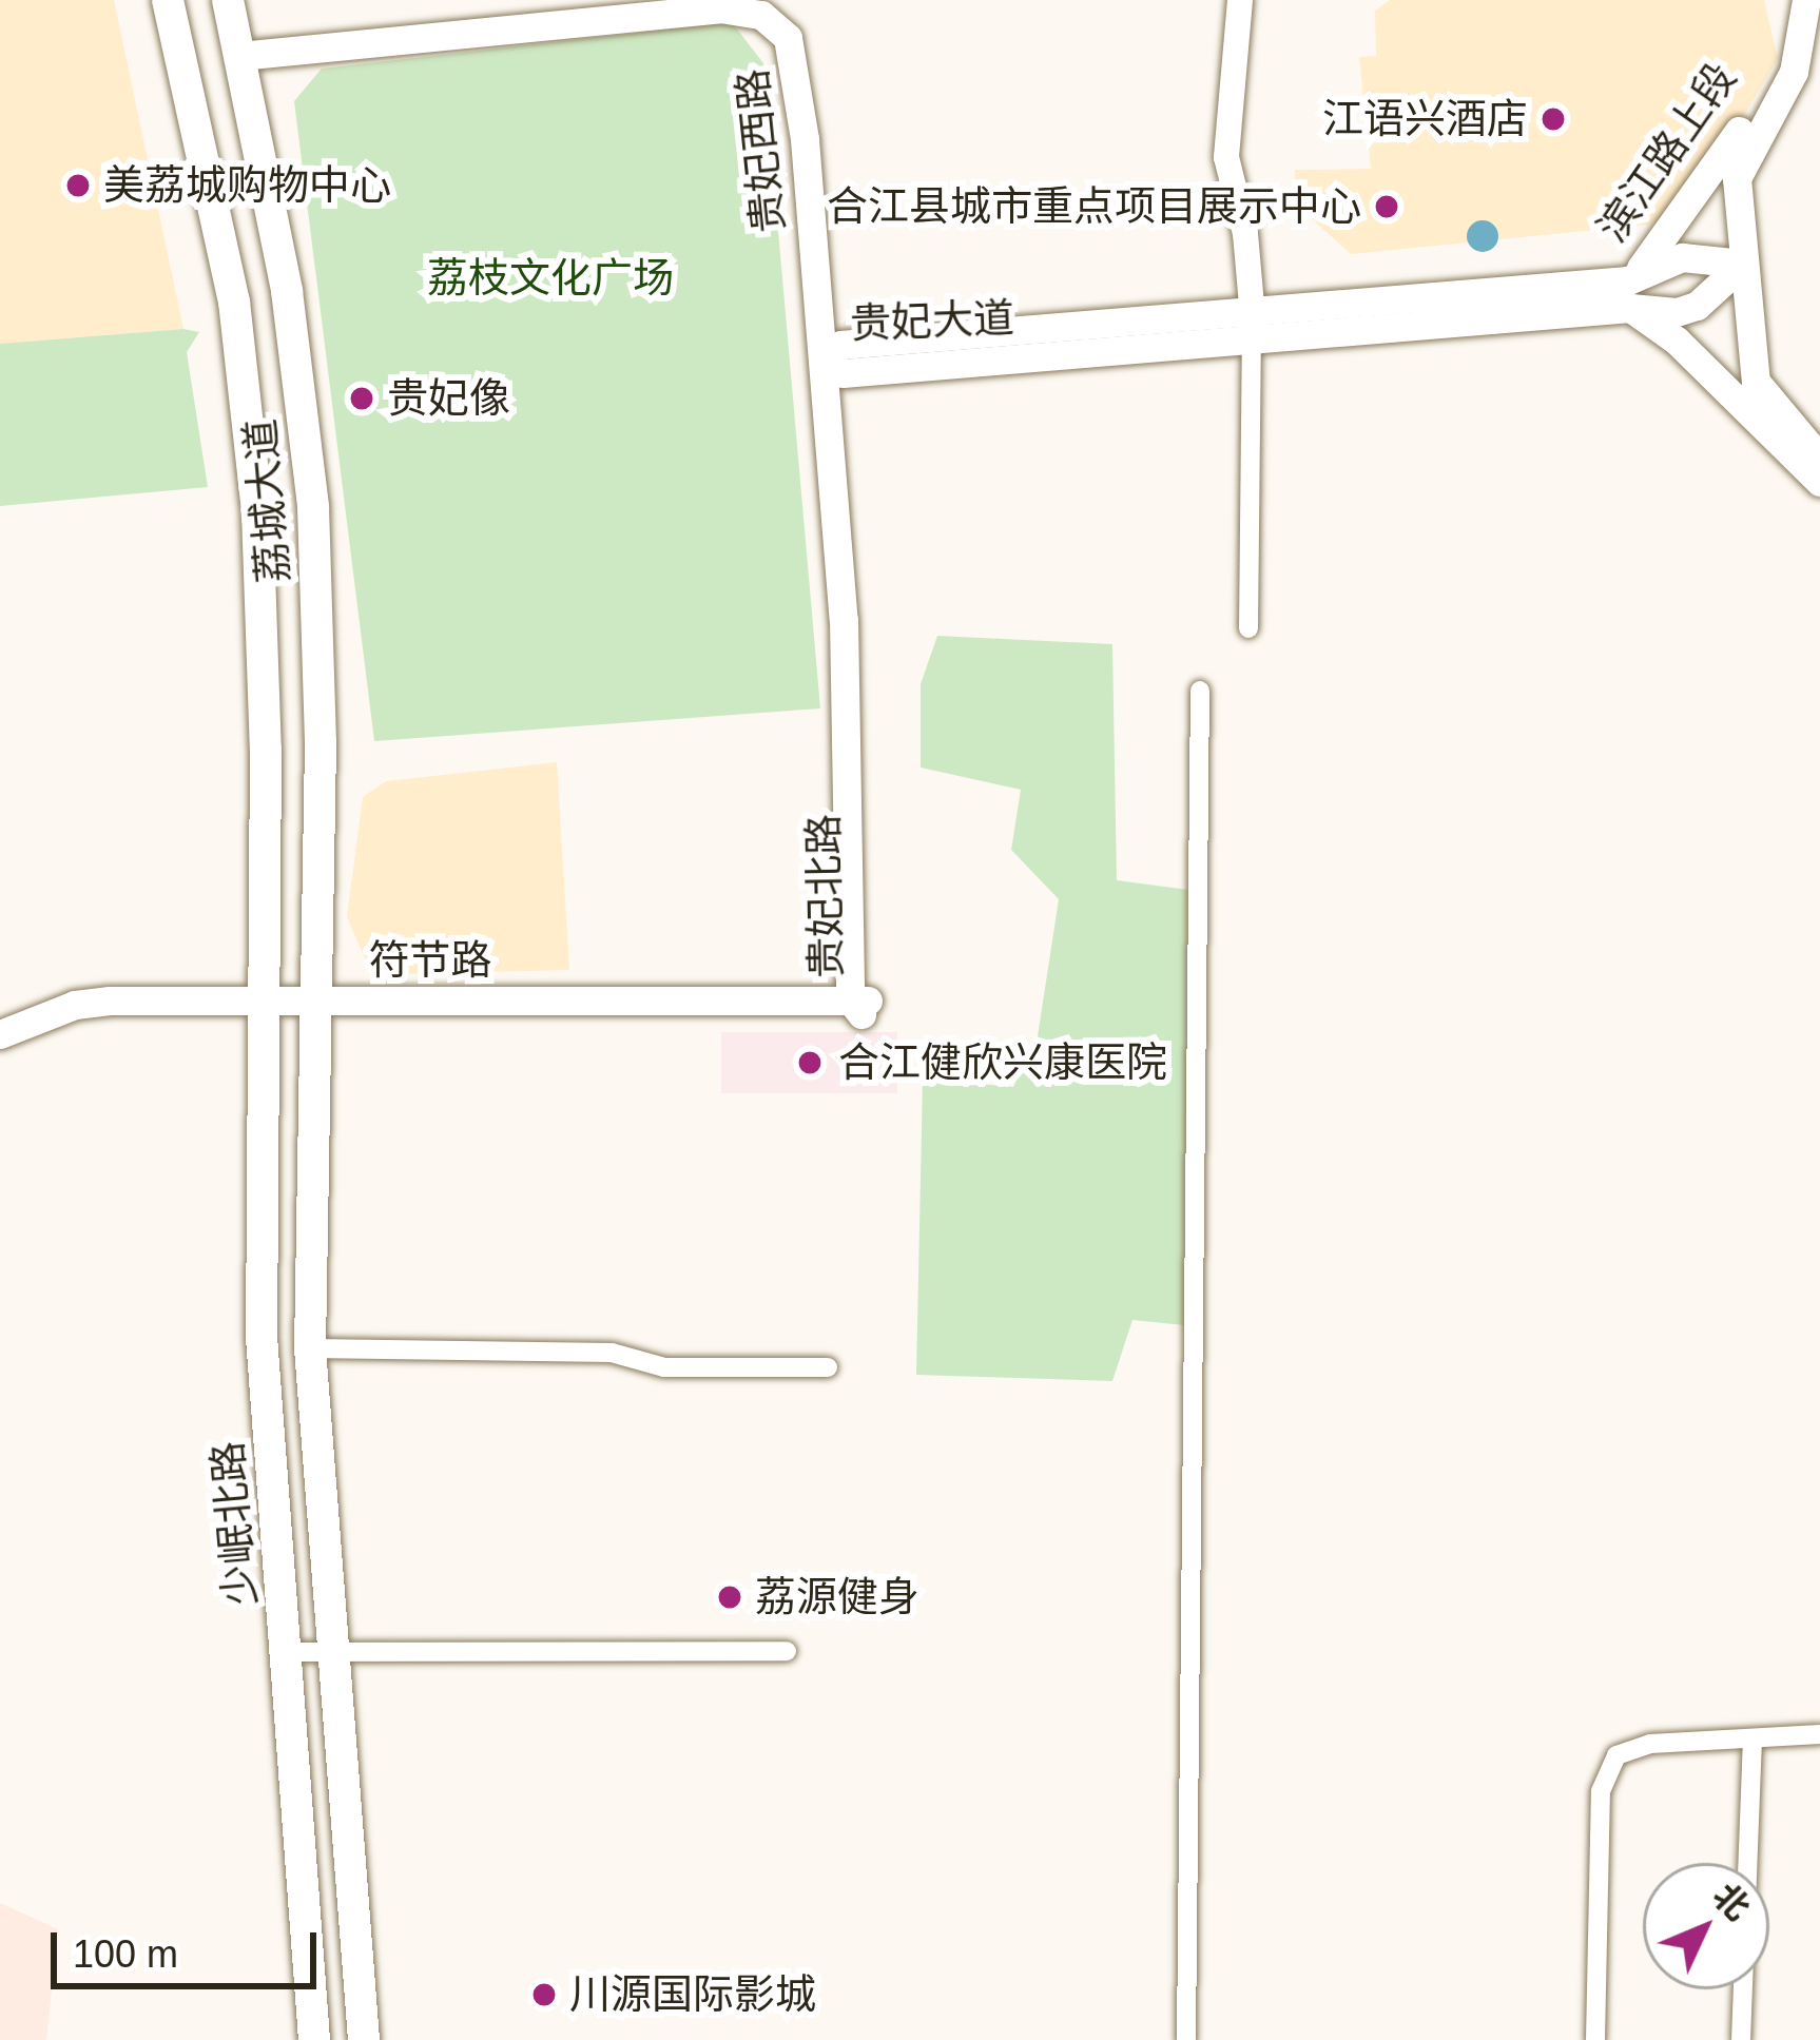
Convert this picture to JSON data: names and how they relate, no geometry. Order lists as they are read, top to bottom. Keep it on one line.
{"streets":{"main road":["贵妃西路","滨江路上段","贵妃大道","荔城大道","贵妃北路","符节路","少岷北路"]},"crossings":[["贵妃西路","贵妃大道"],["贵妃西路","荔城大道"],["贵妃西路","贵妃北路"],["滨江路上段","贵妃大道"],["贵妃大道","贵妃北路"],["荔城大道","符节路"],["荔城大道","少岷北路"],["贵妃北路","符节路"],["符节路","少岷北路"]],"parks":["荔枝文化广场"],"places":["江语兴酒店","美荔城购物中心","合江县城市重点项目展示中心","贵妃像","合江健欣兴康医院","荔源健身","川源国际影城"],"scale_bar":"100 m","north":"top right"}
